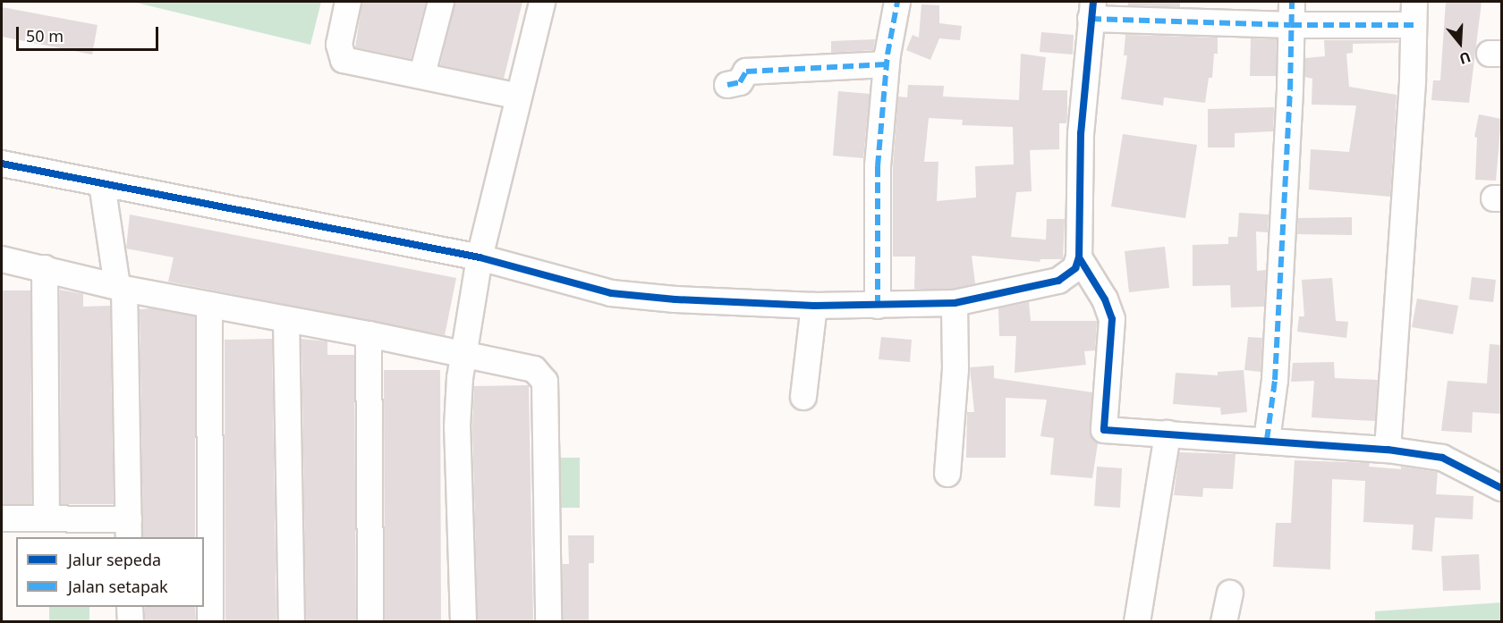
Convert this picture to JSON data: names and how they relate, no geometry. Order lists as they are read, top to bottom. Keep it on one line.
{"legend":["Jalur sepeda","Jalan setapak"],"scale_bar":"50 m","north":"bottom"}
